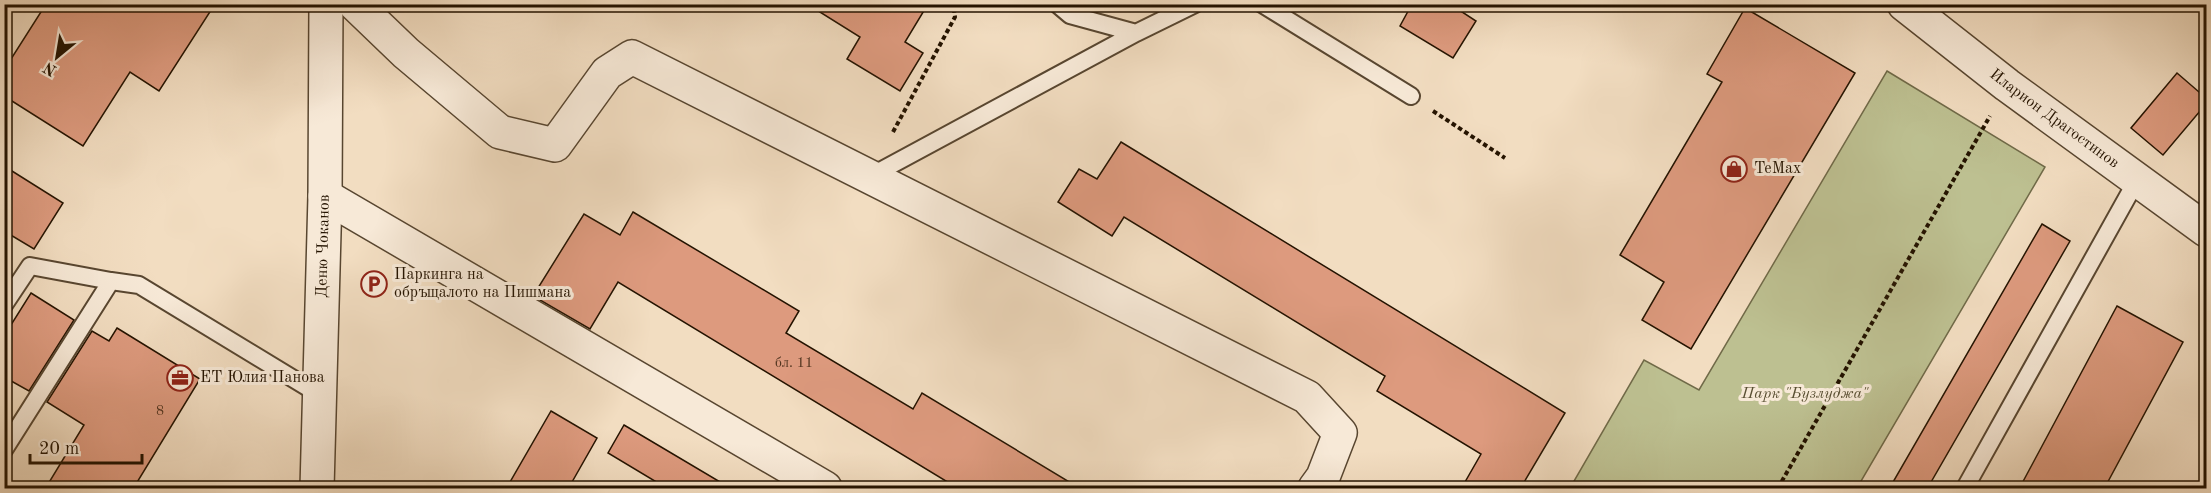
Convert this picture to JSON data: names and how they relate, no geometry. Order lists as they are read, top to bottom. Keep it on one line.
{"streets":{"street":["Иларион Драгостинов","Деню Чоканов"]},"parks":["Парк \"Бузлуджа\""],"places":{"shop":["TeMax"],"parking":["Паркинга на обръщалото на Пишмана"],"office":["ЕТ Юлия Панова"]},"house_numbers":["бл. 11","8"],"scale_bar":"20 m","north":"bottom left"}
